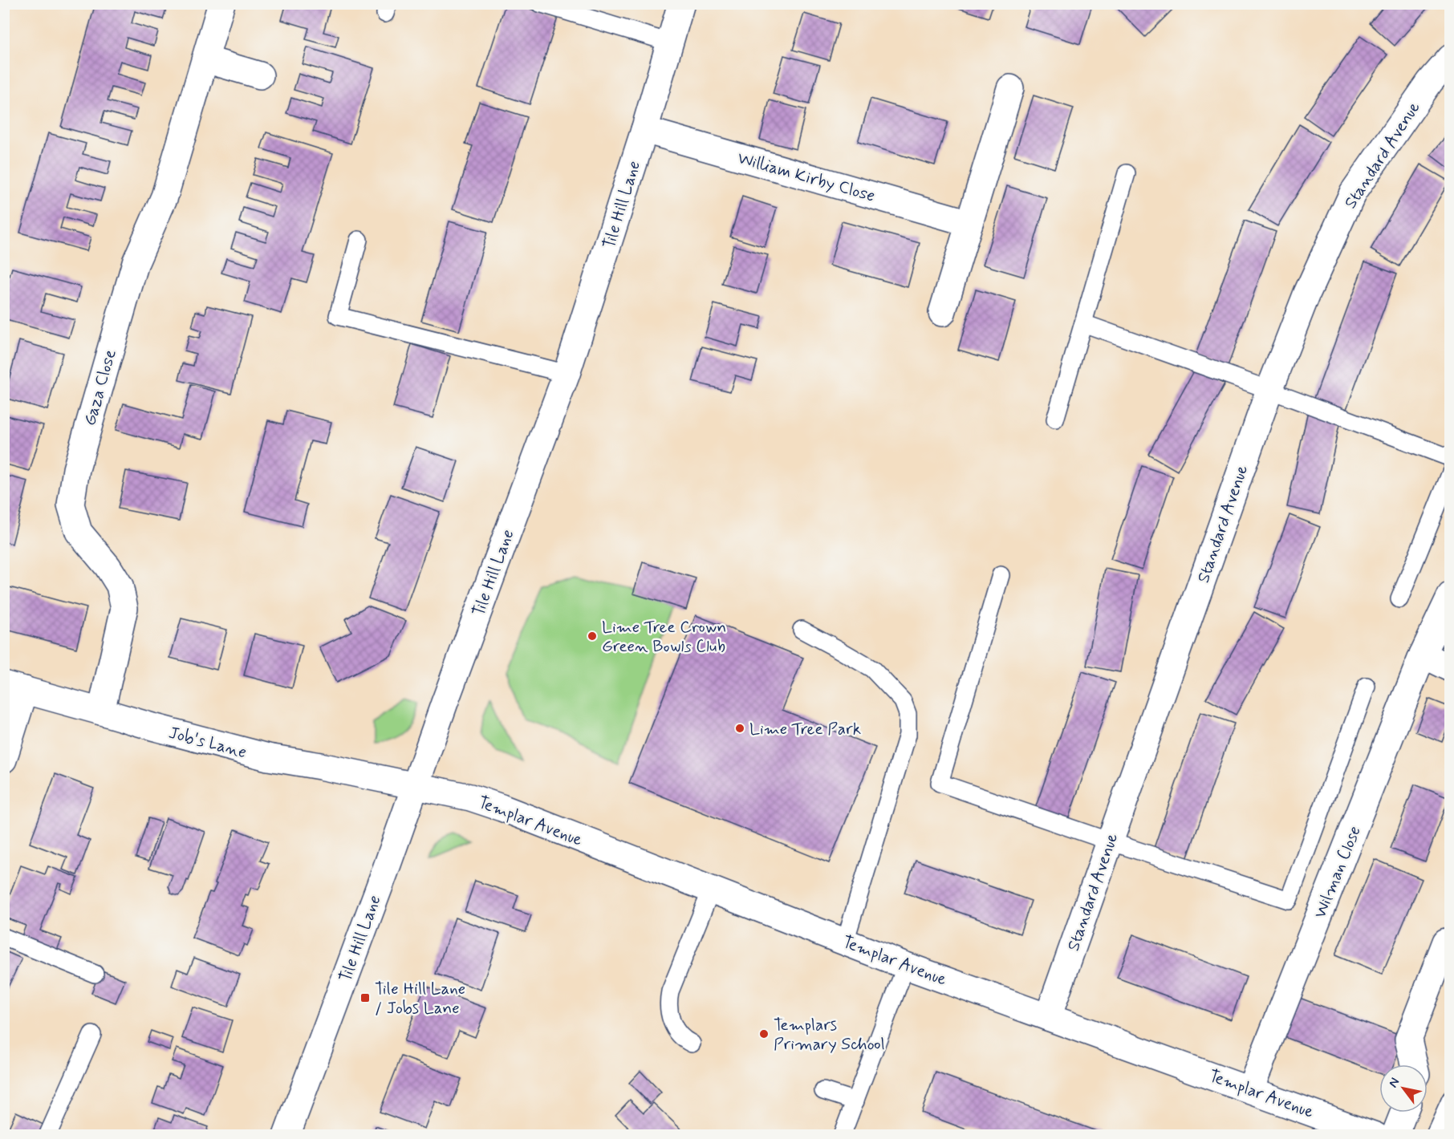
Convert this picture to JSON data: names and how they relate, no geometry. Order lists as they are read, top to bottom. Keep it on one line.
{"streets":{"street":["Standard Avenue","William Kirby Close","Tile Hill Lane","Gaza Close","Job's Lane","Templar Avenue","Wilman Close"]},"crossings":[["Standard Avenue","Templar Avenue"],["William Kirby Close","Tile Hill Lane"],["Tile Hill Lane","Job's Lane"],["Tile Hill Lane","Templar Avenue"],["Gaza Close","Job's Lane"],["Job's Lane","Templar Avenue"],["Templar Avenue","Wilman Close"]],"places":{"other":["Lime Tree Crown Green Bowls Club","Lime Tree Park","Templars Primary School"],"transit":["Tile Hill Lane / Jobs Lane"]},"north":"top left"}
